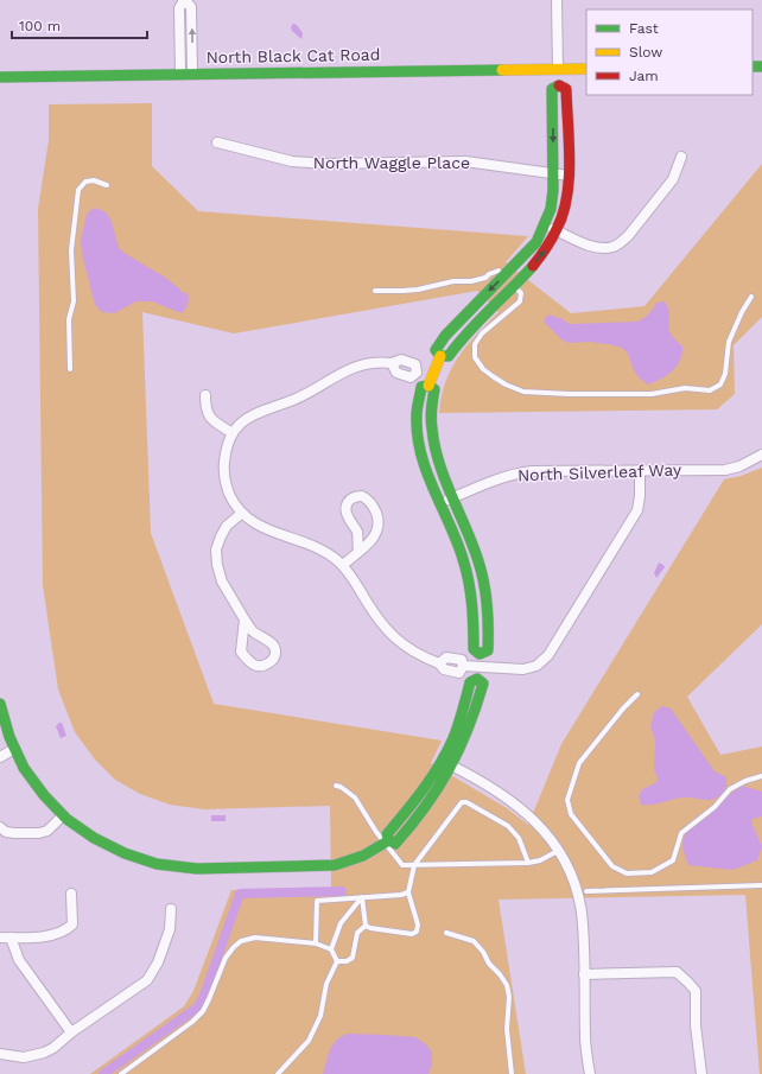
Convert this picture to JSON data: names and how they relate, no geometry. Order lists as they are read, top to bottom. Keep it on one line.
{"streets":{"street":["North Black Cat Road","North Waggle Place","North Silverleaf Way"]},"legend":["Fast","Slow","Jam"],"scale_bar":"100 m"}
